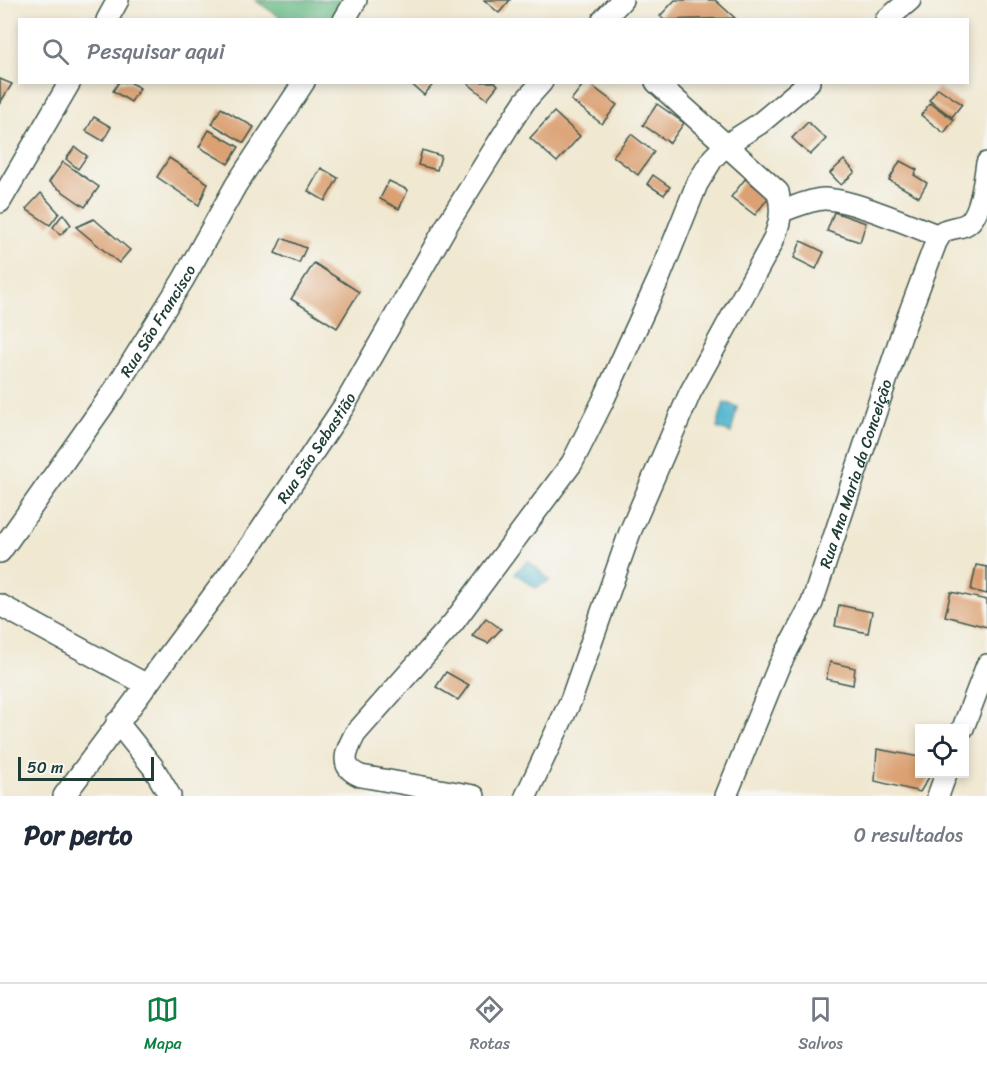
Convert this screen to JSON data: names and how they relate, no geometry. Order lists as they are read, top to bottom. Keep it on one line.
{"streets":{"street":["Rua São Francisco","Rua São Sebastião","Rua Ana Maria da Conceição"]},"scale_bar":"50 m","page":{"search":"Pesquisar aqui","scale":"50 m","heading":["Por perto","0 resultados"],"nav":["Mapa","Rotas","Salvos"]}}
